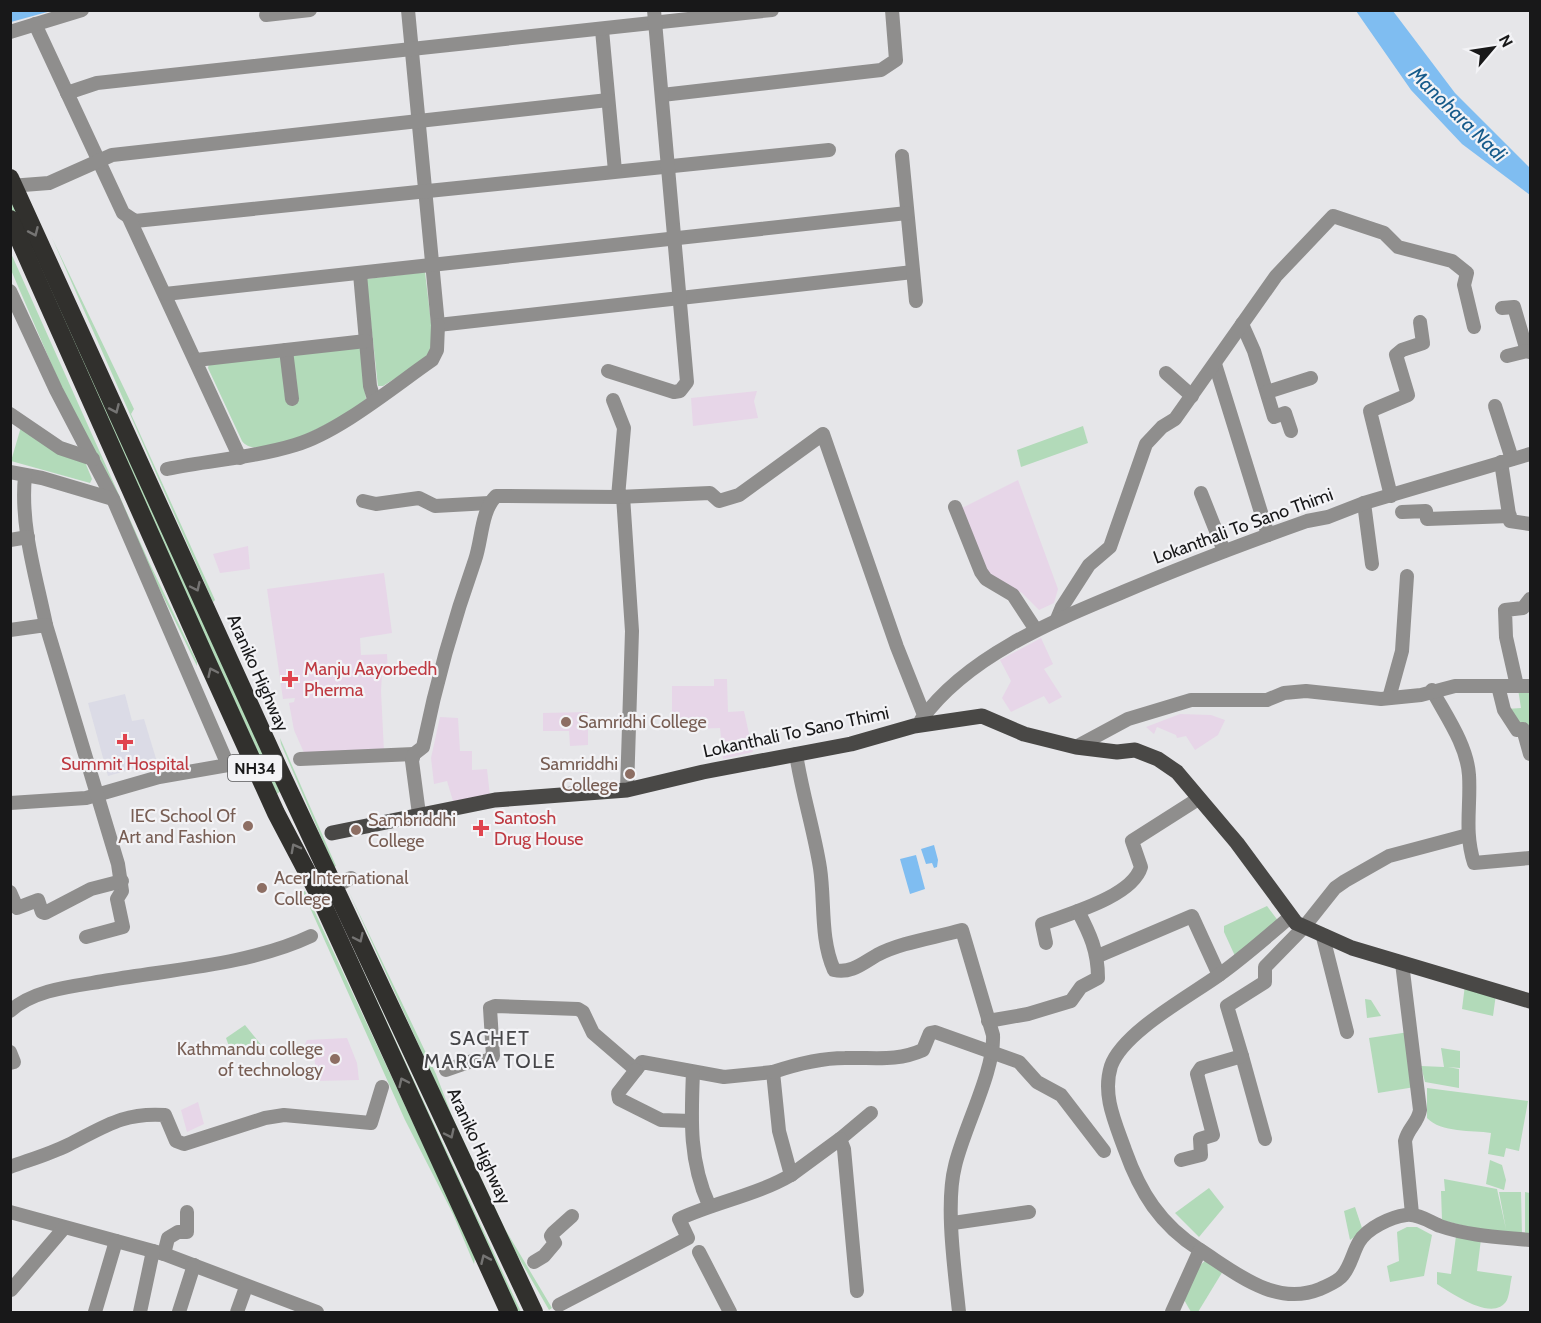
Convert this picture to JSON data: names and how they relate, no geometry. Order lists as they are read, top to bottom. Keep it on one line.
{"streets":{"highway":["Araniko Highway","NH34"],"main road":["Lokanthali To Sano Thimi"]},"districts":["SACHET MARGA TOLE"],"water":["Manohara Nadi"],"places":{"health":["Manju Aayorbedh Pherma","Summit Hospital","Santosh Drug House"],"other":["Samridhi College","Samriddhi College","IEC School Of Art and Fashion","Sambriddhi College","Acer International College","Kathmandu college of technology"]},"north":"top right"}
